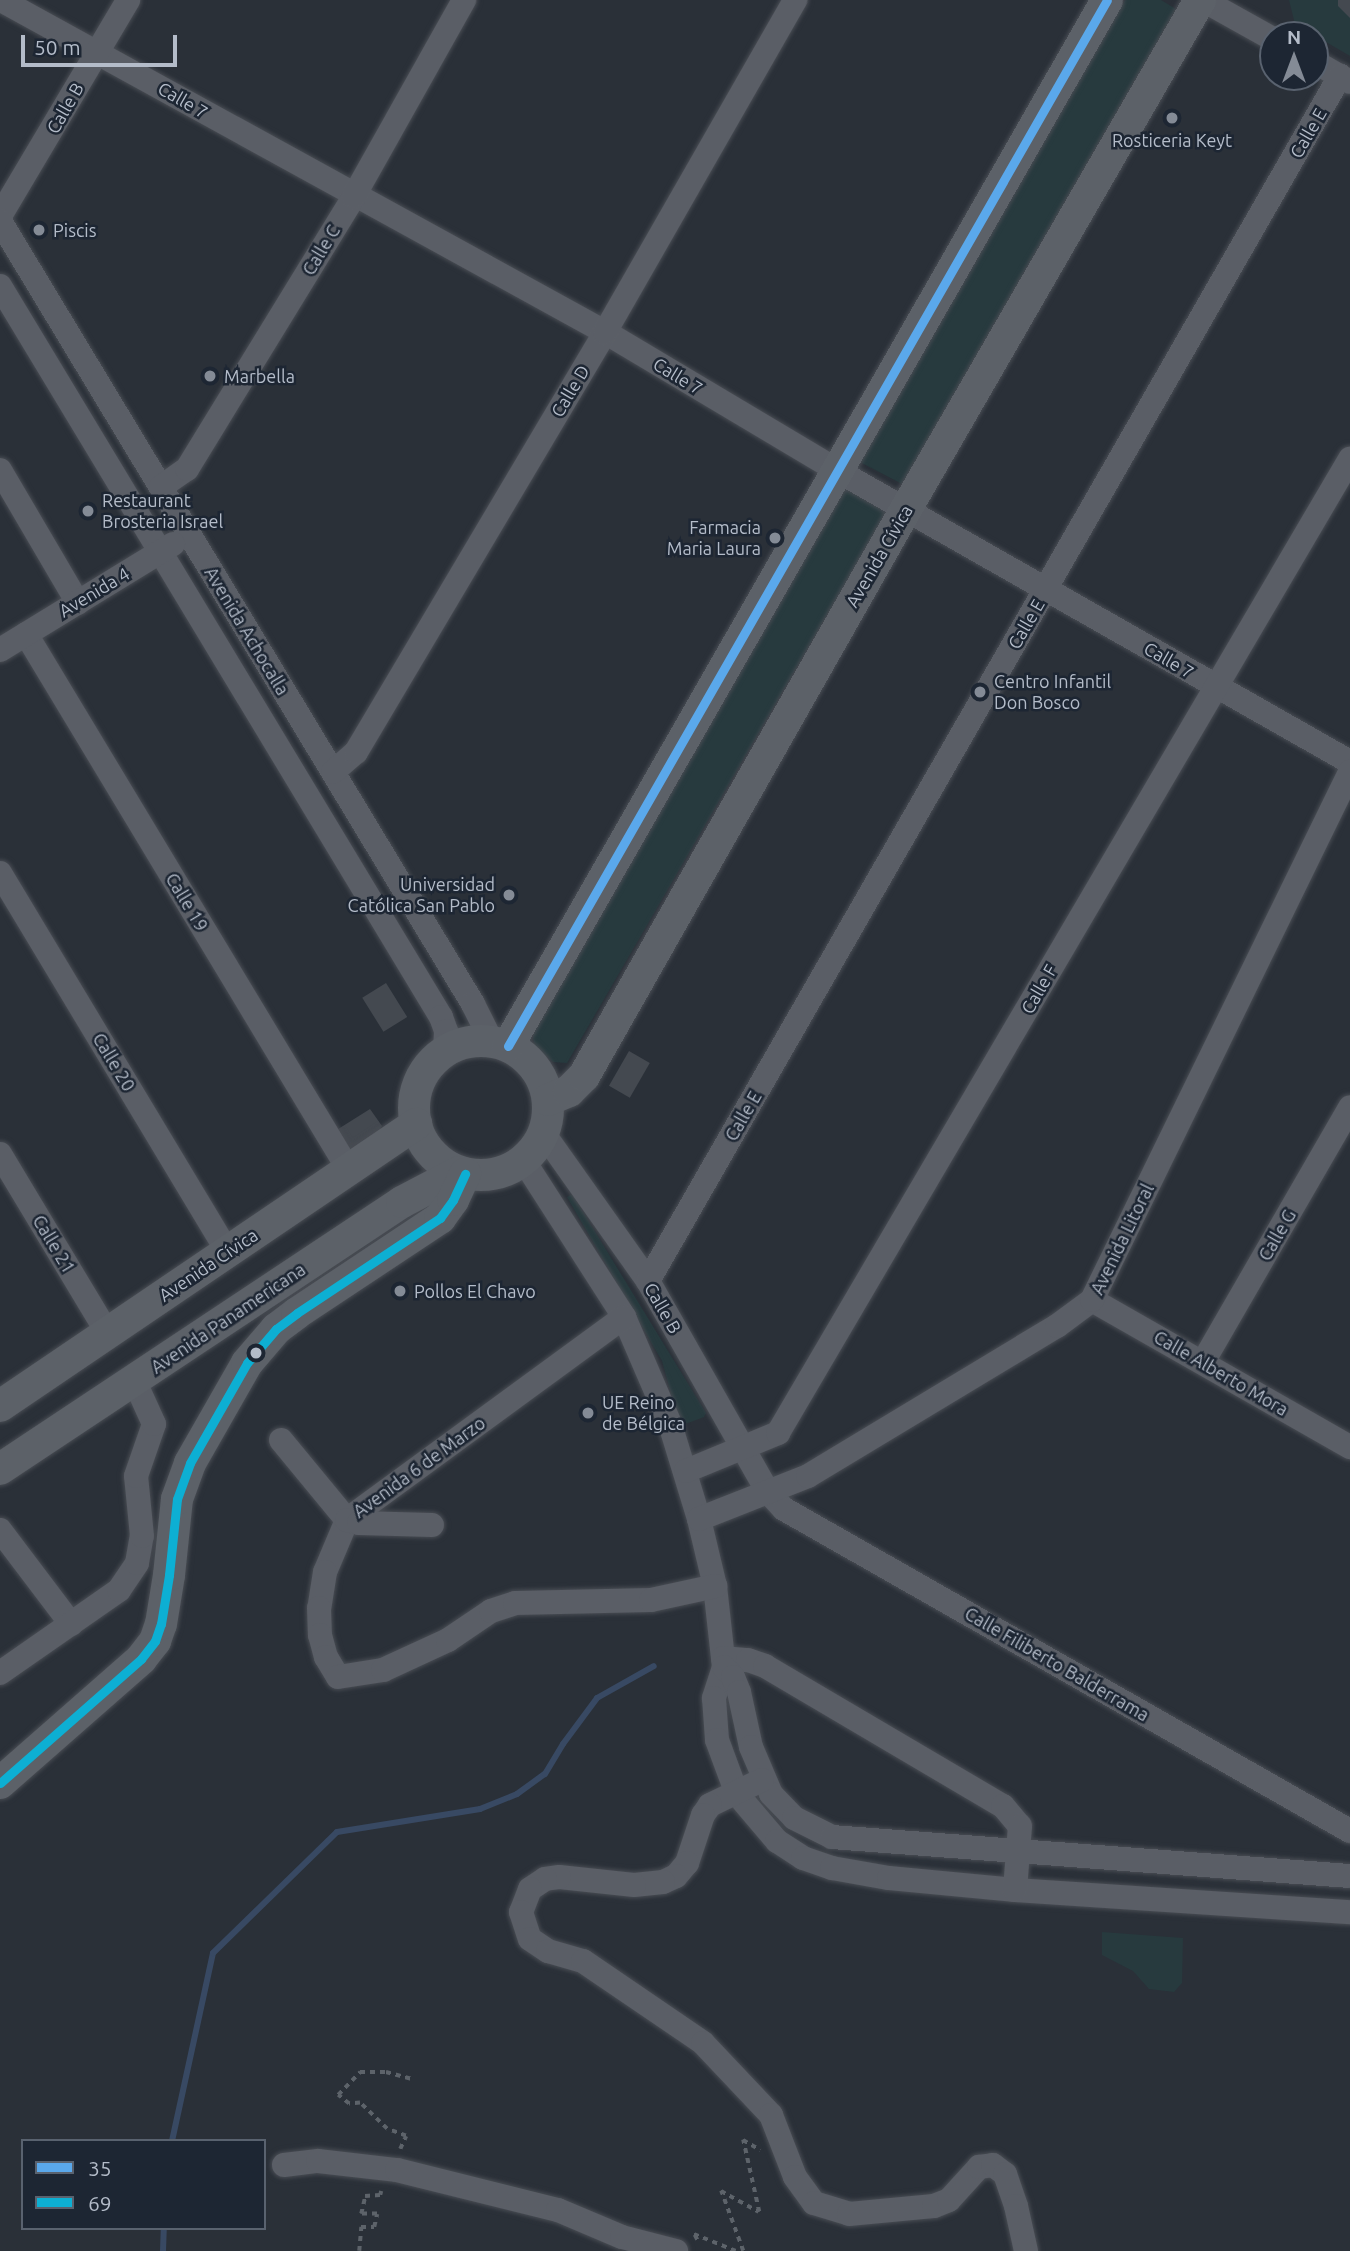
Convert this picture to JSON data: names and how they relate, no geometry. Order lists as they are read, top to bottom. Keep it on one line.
{"streets":{"main road":["Avenida Cívica","Avenida Panamericana"],"street":["Calle 7","Calle B","Calle E","Calle C","Calle D","Avenida 4","Avenida Achocalla","Calle 19","Calle F","Calle 20","Calle G","Avenida Litoral","Calle 21","Calle Alberto Mora","Avenida 6 de Marzo","Calle Filiberto Balderrama"]},"crossings":[["Calle 7","Calle B"],["Calle 7","Calle E"],["Calle 7","Calle C"],["Calle 7","Calle D"],["Calle 7","Avenida Cívica"],["Calle 7","Calle F"],["Calle B","Calle E"],["Calle B","Avenida Cívica"],["Calle B","Avenida Achocalla"],["Calle B","Calle F"],["Calle B","Avenida Litoral"],["Calle B","Avenida Panamericana"],["Calle B","Calle Filiberto Balderrama"],["Calle C","Avenida Achocalla"],["Calle D","Avenida Achocalla"],["Avenida Cívica","Avenida Achocalla"],["Avenida Cívica","Calle 19"],["Avenida Cívica","Calle 20"],["Avenida Cívica","Calle 21"],["Avenida Cívica","Avenida Panamericana"],["Avenida 4","Avenida Achocalla"],["Avenida 4","Calle 19"],["Avenida Achocalla","Avenida Panamericana"],["Calle G","Calle Alberto Mora"],["Avenida Litoral","Calle Alberto Mora"],["Avenida Litoral","Calle Filiberto Balderrama"]],"places":["Rosticeria Keyt","Piscis","Marbella","Restaurant Brosteria Israel","Farmacia Maria Laura","Centro Infantil Don Bosco","Universidad Católica San Pablo","Pollos El Chavo","UE Reino de Bélgica"],"lines":["transit line 35","transit line 69"],"legend":["35","69"],"scale_bar":"50 m","north":"top"}
